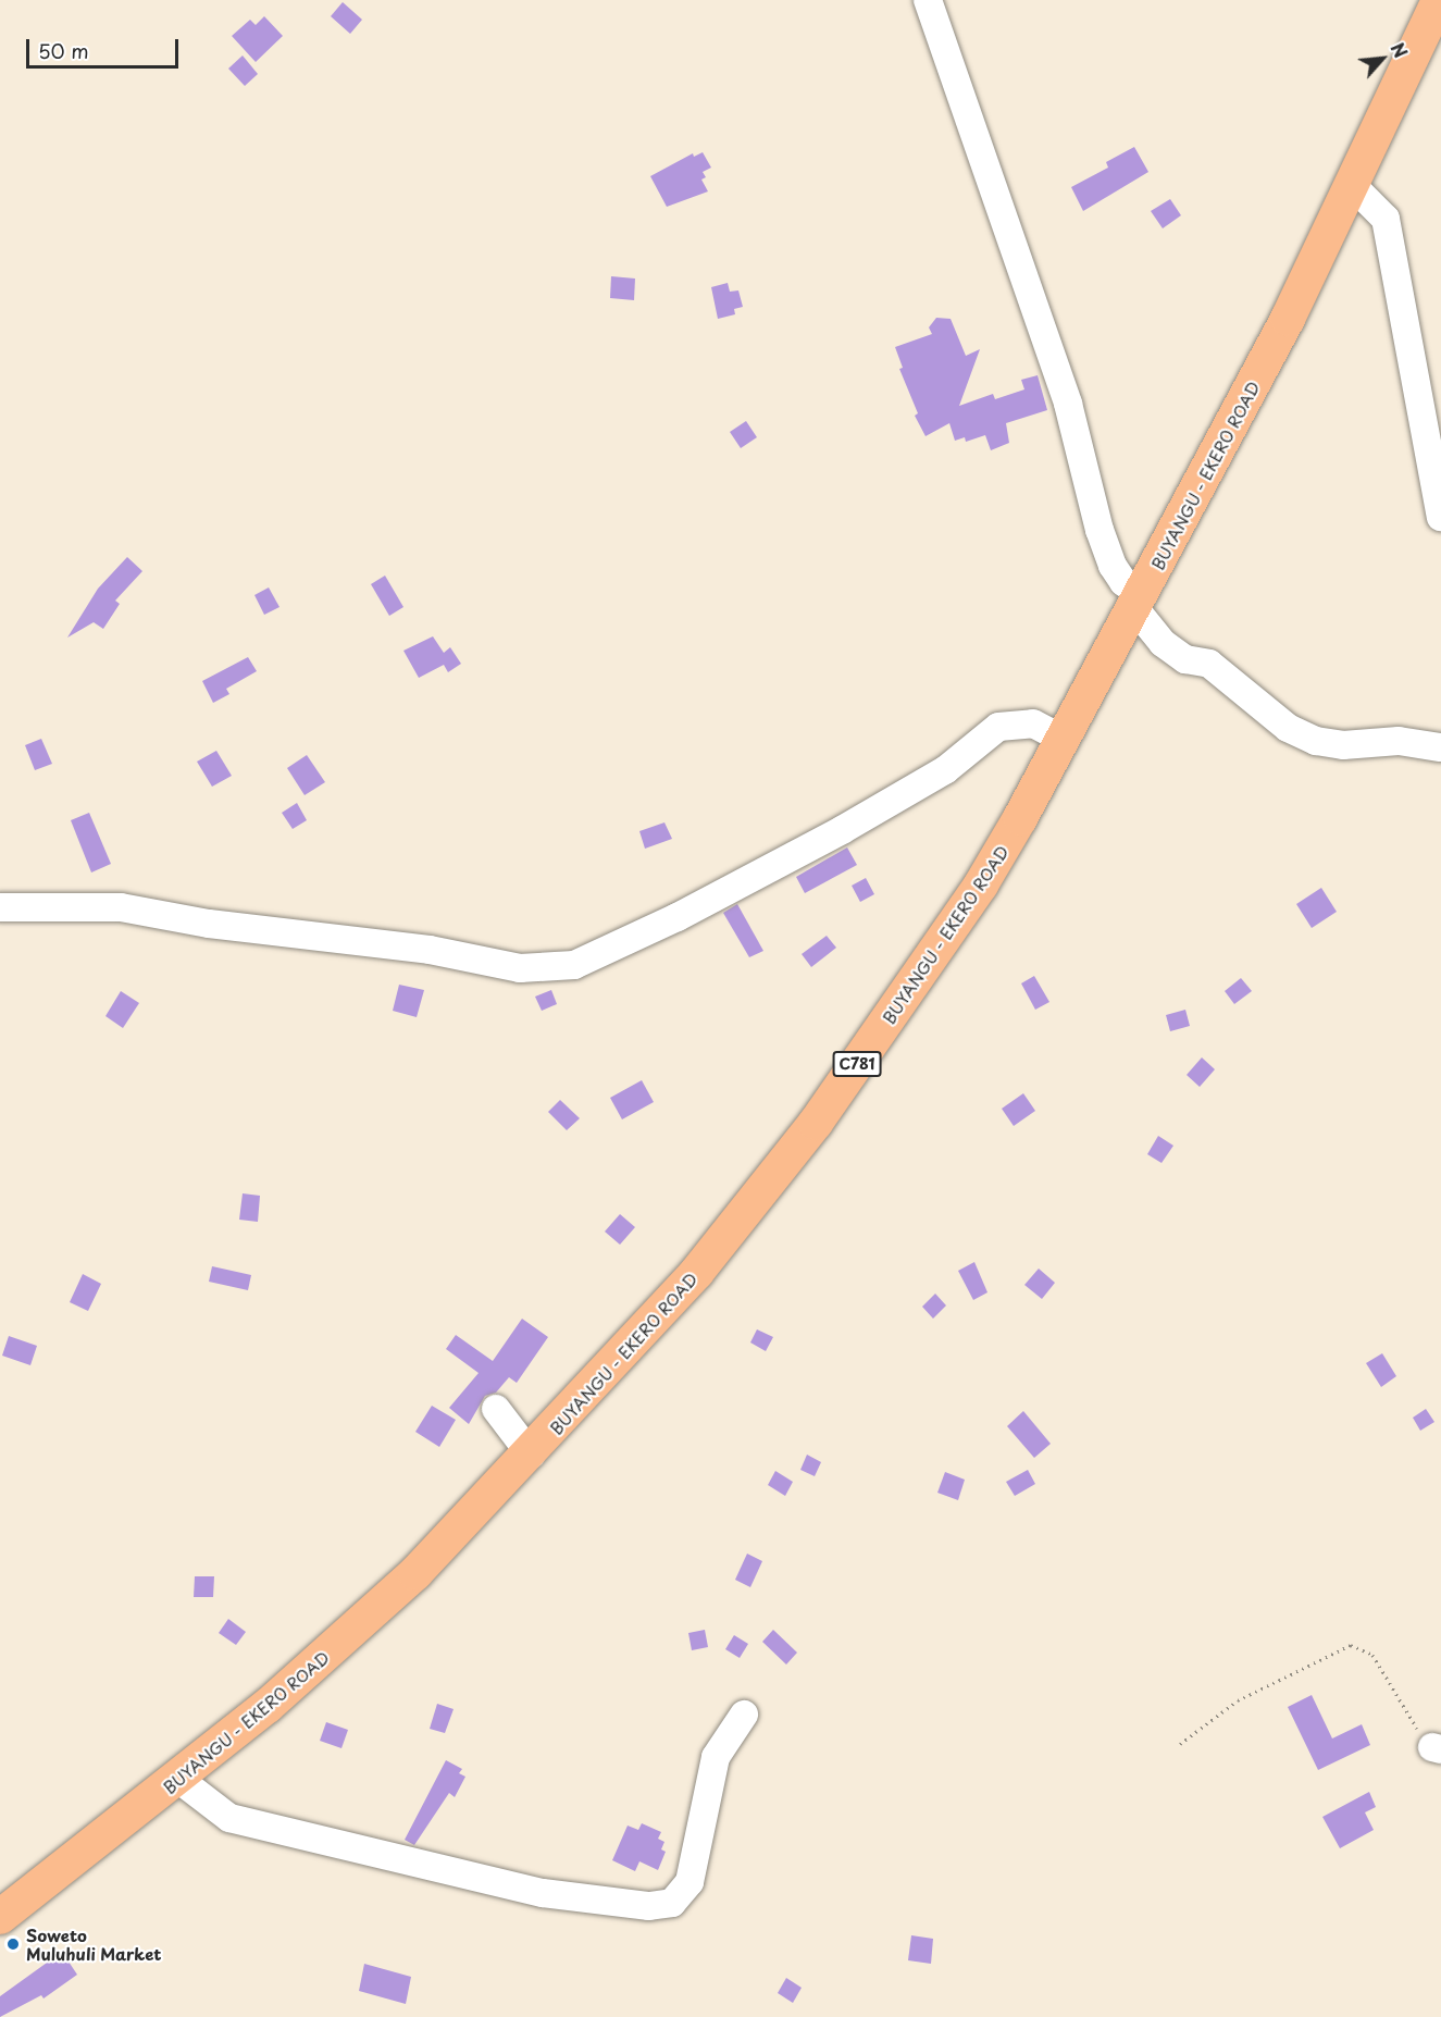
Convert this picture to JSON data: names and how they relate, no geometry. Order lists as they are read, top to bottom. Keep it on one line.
{"streets":{"main road":["BUYANGU - EKERO ROAD","C781"]},"places":["Soweto Muluhuli Market"],"scale_bar":"50 m","north":"top right"}
